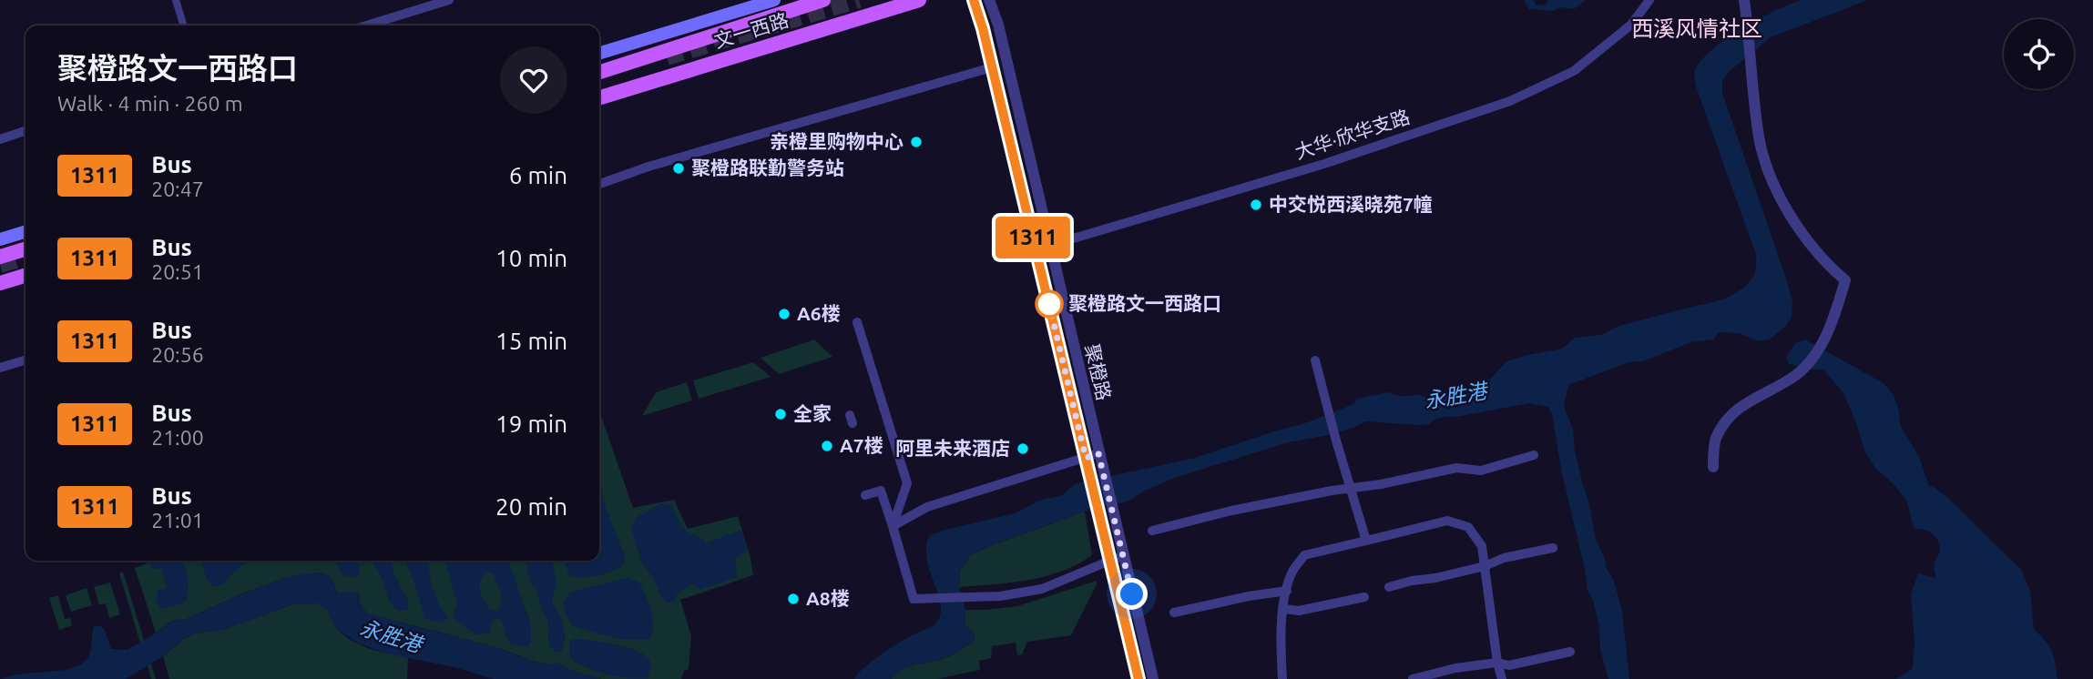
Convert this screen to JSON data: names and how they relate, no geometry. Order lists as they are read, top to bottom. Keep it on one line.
{"streets":{"main road":["文一西路"],"street":["大华·欣华支路","聚橙路"]},"crossings":[["大华·欣华支路","聚橙路"]],"districts":["西溪风情社区"],"water":["永胜港"],"places":["亲橙里购物中心","聚橙路联勤警务站","中交悦西溪晓苑7幢","聚橙路文一西路口","A6楼","全家","A7楼","阿里未来酒店","A8楼"],"lines":["bus line 1311"],"page":{"on_map":"1311","heading":["聚橙路文一西路口","Walk · 4 min · 260 m"],"list":[{"mark":"1311","name":"Bus","note":"20:47","value":"6 min"},{"mark":"1311","name":"Bus","note":"20:51","value":"10 min"},{"mark":"1311","name":"Bus","note":"20:56","value":"15 min"},{"mark":"1311","name":"Bus","note":"21:00","value":"19 min"},{"mark":"1311","name":"Bus","note":"21:01","value":"20 min"}]}}
